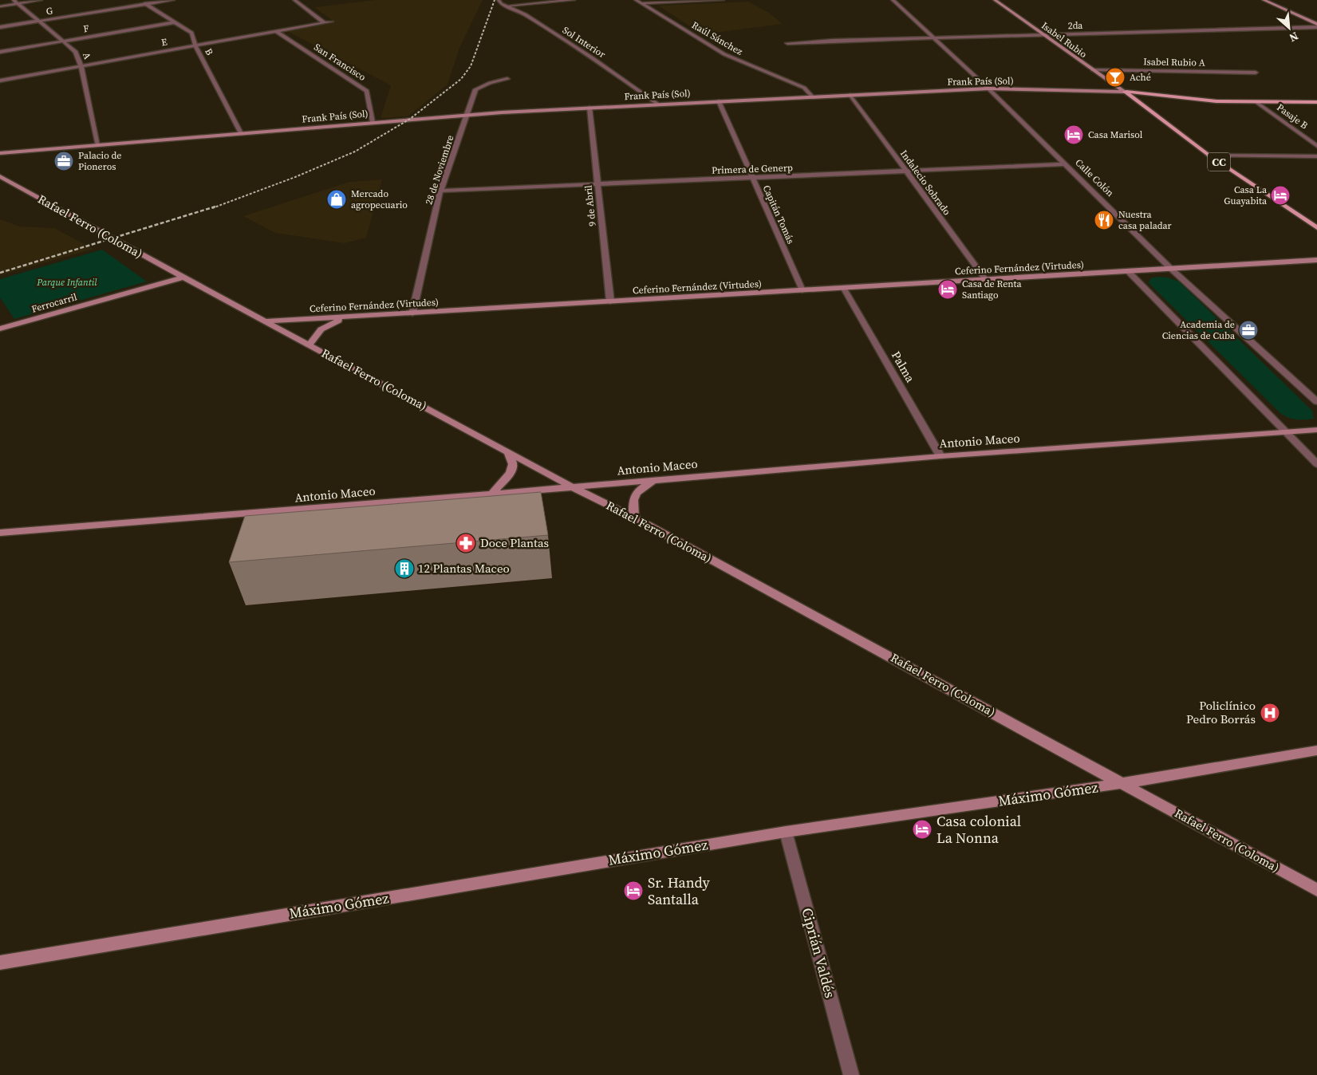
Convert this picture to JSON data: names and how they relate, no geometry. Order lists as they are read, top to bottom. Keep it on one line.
{"streets":{"main road":["Isabel Rubio","Frank País (Sol)","CC","Rafael Ferro (Coloma)","Ceferino Fernández (Virtudes)","Ferrocarril","Antonio Maceo","Máximo Gómez"],"street":["G","2da","F","Raúl Sánchez","E","Sol Interior","B","A","San Francisco","Isabel Rubio A","Pasaje B","Primera de Generp","28 de Noviembre","Calle Colón","Indalecio Sobrado","9 de Abril","Capitán Tomás","Palma","Ciprián Valdés"]},"crossings":[["G","B"],["G","A"],["2da","Isabel Rubio"],["2da","Calle Colón"],["F","B"],["F","A"],["Raúl Sánchez","Frank País (Sol)"],["Isabel Rubio","Isabel Rubio A"],["Isabel Rubio","Frank País (Sol)"],["Isabel Rubio","CC"],["E","B"],["E","A"],["E","San Francisco"],["Sol Interior","Frank País (Sol)"],["B","Frank País (Sol)"],["A","Frank País (Sol)"],["San Francisco","Frank País (Sol)"],["Frank País (Sol)","Pasaje B"],["Frank País (Sol)","CC"],["Frank País (Sol)","28 de Noviembre"],["Frank País (Sol)","Calle Colón"],["Frank País (Sol)","Indalecio Sobrado"],["Frank País (Sol)","9 de Abril"],["Frank País (Sol)","Capitán Tomás"],["Primera de Generp","28 de Noviembre"],["Primera de Generp","Calle Colón"],["Primera de Generp","Indalecio Sobrado"],["Primera de Generp","9 de Abril"],["Primera de Generp","Capitán Tomás"],["28 de Noviembre","Ceferino Fernández (Virtudes)"],["Calle Colón","Ceferino Fernández (Virtudes)"],["Indalecio Sobrado","Ceferino Fernández (Virtudes)"],["9 de Abril","Ceferino Fernández (Virtudes)"],["Capitán Tomás","Ceferino Fernández (Virtudes)"],["Rafael Ferro (Coloma)","Ceferino Fernández (Virtudes)"],["Rafael Ferro (Coloma)","Ferrocarril"],["Rafael Ferro (Coloma)","Antonio Maceo"],["Rafael Ferro (Coloma)","Máximo Gómez"],["Ceferino Fernández (Virtudes)","Palma"],["Palma","Antonio Maceo"],["Máximo Gómez","Ciprián Valdés"]],"parks":["Parque Infantil"],"places":{"bar":["Aché"],"hotel":["Casa Marisol","Casa La Guayabita","Casa de Renta Santiago","Casa colonial La Nonna","Sr. Handy Santalla"],"office":["Palacio de Pioneros","Academia de Ciencias de Cuba"],"shop":["Mercado agropecuario"],"restaurant":["Nuestra casa paladar"],"pharmacy":["Doce Plantas"],"building":["12 Plantas Maceo"],"hospital":["Policlínico Pedro Borrás"]},"north":"bottom right"}
